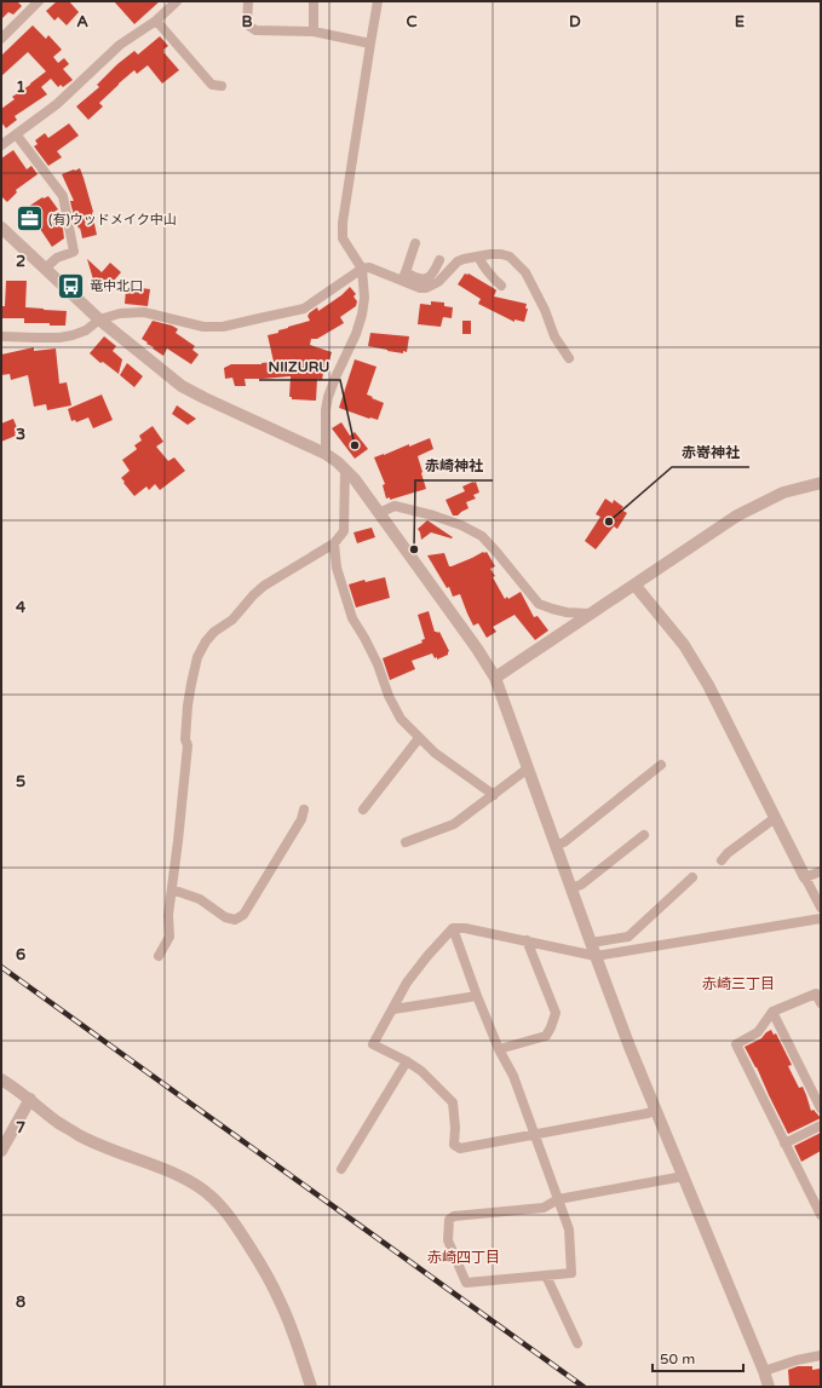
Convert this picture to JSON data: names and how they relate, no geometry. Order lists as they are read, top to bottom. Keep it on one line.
{"districts":["赤崎三丁目","赤崎四丁目"],"places":{"office":["(有)ウッドメイク中山"],"bus stop":["竜中北口"],"other":["NIIZURU","赤嵜神社","赤崎神社"]},"scale_bar":"50 m","grid":{"columns":["A","B","C","D","E"],"rows":["1","2","3","4","5","6","7","8"]}}
